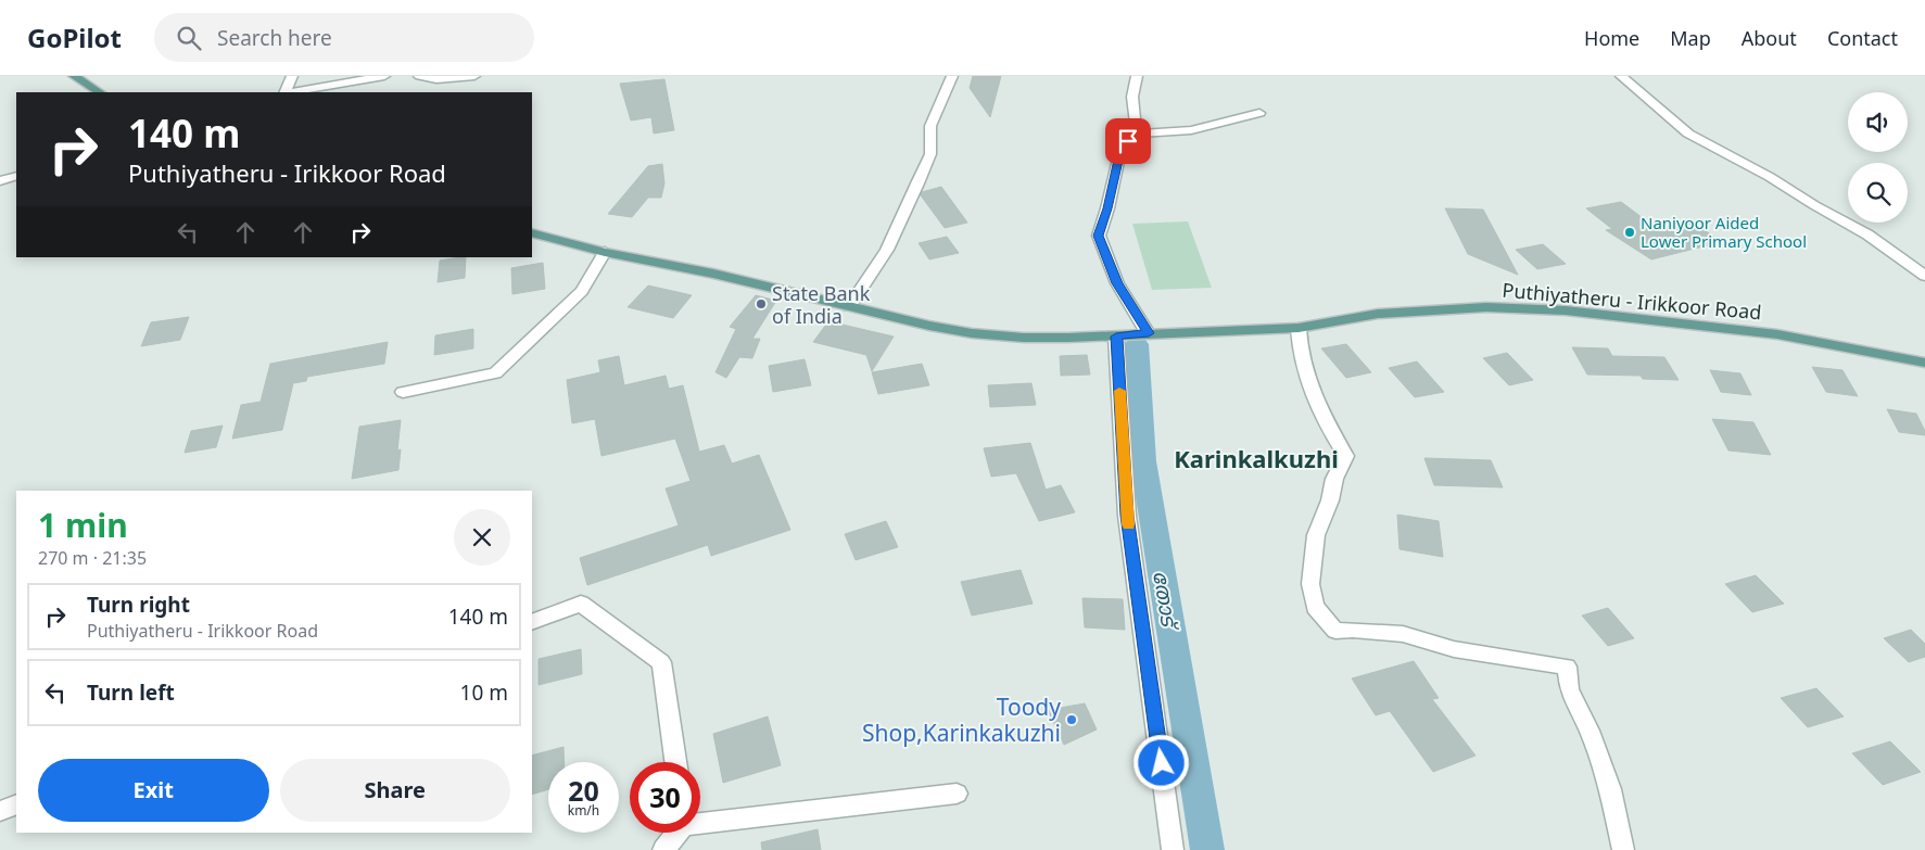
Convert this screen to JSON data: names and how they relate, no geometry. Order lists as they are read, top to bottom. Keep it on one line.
{"streets":{"main road":["Puthiyatheru - Irikkoor Road"]},"districts":["Karinkalkuzhi"],"water":["തോട്"],"places":["Naniyoor Aided Lower Primary School","State Bank of India","Toody Shop,Karinkakuzhi"],"page":{"header":"GoPilot","search":"Search here","nav":["Home","Map","About","Contact"],"turn":["140 m","Puthiyatheru - Irikkoor Road"],"heading":["1 min","270 m · 21:35"],"list":[{"name":"Turn right","note":"Puthiyatheru - Irikkoor Road","value":"140 m"},{"name":"Turn left","value":"10 m"}],"buttons":["Exit","Share"],"speed":"20 km/h","limit":"30"}}
